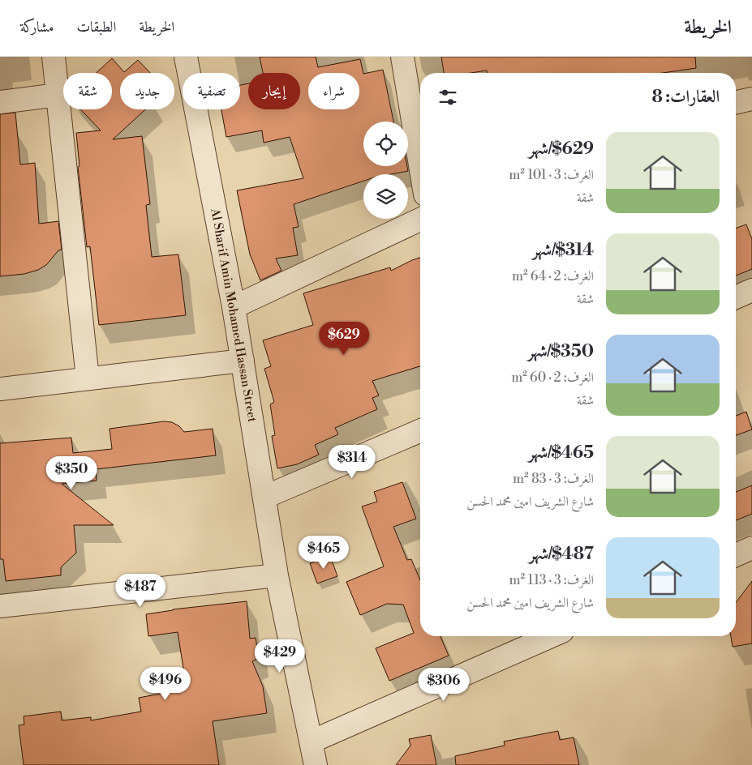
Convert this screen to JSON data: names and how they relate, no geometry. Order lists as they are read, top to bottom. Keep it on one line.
{"streets":{"street":["Al Sharif Amin Mohamed Hassan Street"]},"page":{"header":"الخريطة","nav":["الخريطة","الطبقات","مشاركة"],"chip":["شراء","إيجار","تصفية","جديد","شقة"],"heading":"العقارات: 8","list":[{"name":"$629/شهر","note":"الغرف: 3 · 101 m² · شقة"},{"name":"$314/شهر","note":"الغرف: 2 · 64 m² · شقة"},{"name":"$350/شهر","note":"الغرف: 2 · 60 m² · شقة"},{"name":"$465/شهر","note":"الغرف: 3 · 83 m² · شارع الشريف امين محمد الحسن"},{"name":"$487/شهر","note":"الغرف: 3 · 113 m² · شارع الشريف امين محمد الحسن"}],"price":["$629","$314","$350","$465","$487","$429","$496","$306"]}}
